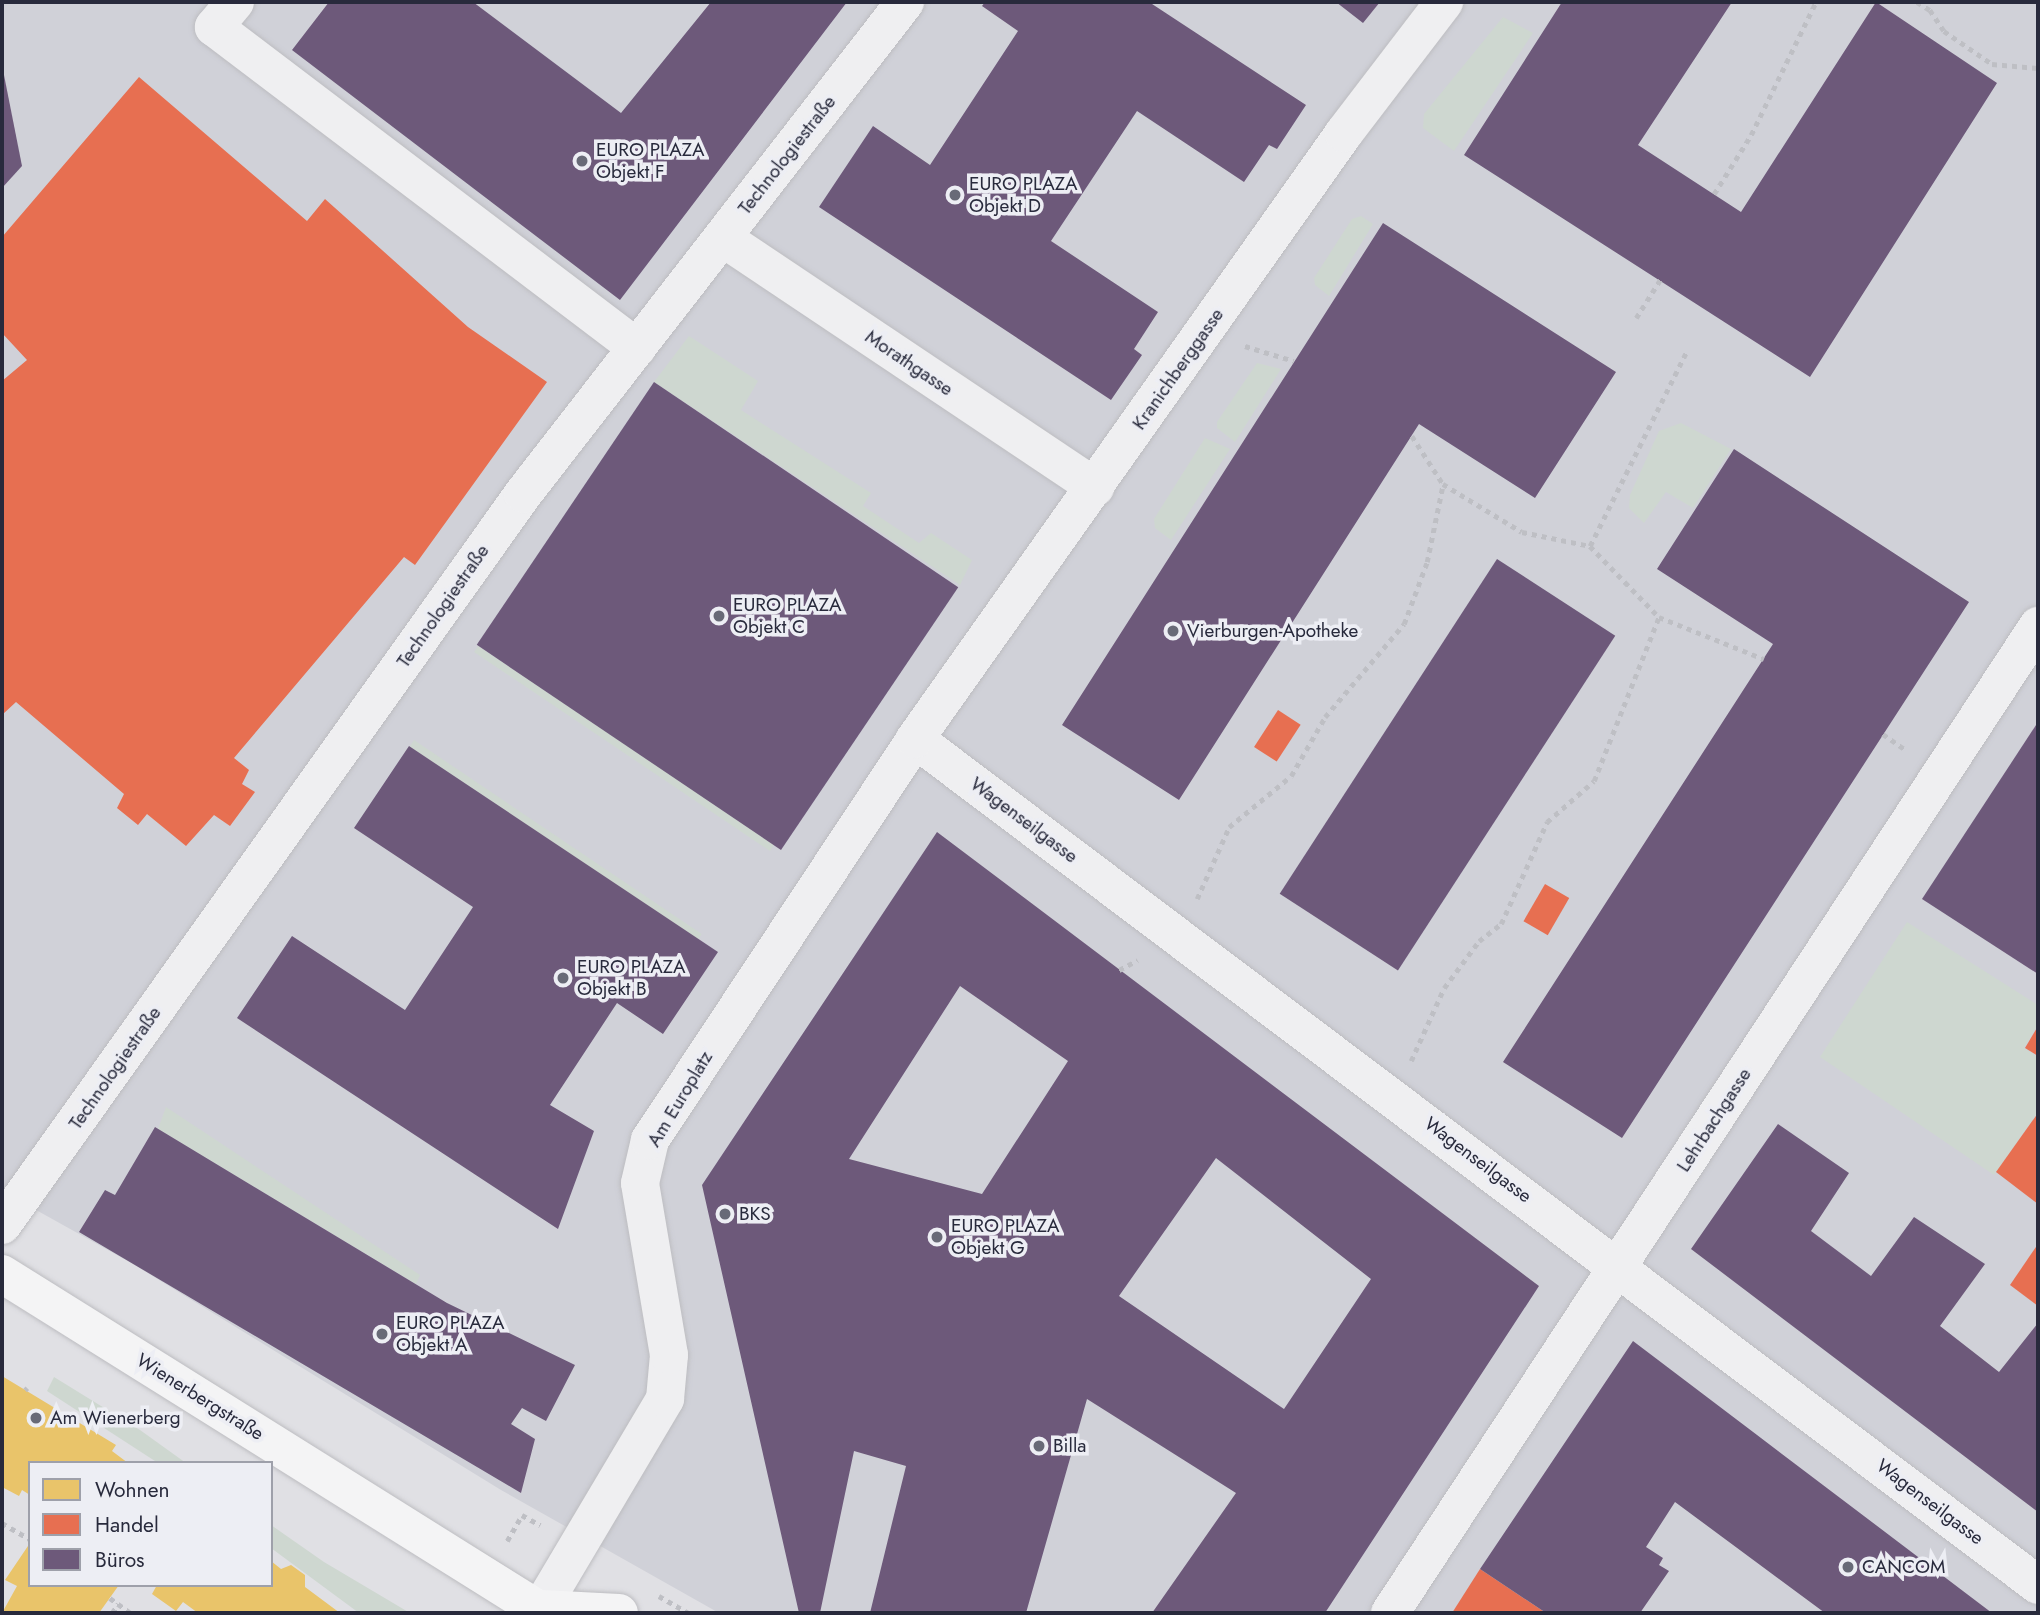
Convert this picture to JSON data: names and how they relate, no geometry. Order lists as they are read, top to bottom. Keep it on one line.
{"streets":{"main road":["Wienerbergstraße"],"street":["Technologiestraße","Morathgasse","Kranichberggasse","Wagenseilgasse","Am Europlatz","Lehrbachgasse"]},"crossings":[["Technologiestraße","Morathgasse"],["Morathgasse","Kranichberggasse"],["Kranichberggasse","Wagenseilgasse"],["Kranichberggasse","Am Europlatz"],["Wagenseilgasse","Am Europlatz"],["Wagenseilgasse","Lehrbachgasse"],["Am Europlatz","Wienerbergstraße"]],"places":["EURO PLAZA Objekt F","EURO PLAZA Objekt D","EURO PLAZA Objekt C","Vierburgen-Apotheke","EURO PLAZA Objekt B","BKS","EURO PLAZA Objekt G","EURO PLAZA Objekt A","Am Wienerberg","Billa","CANCOM"],"legend":["Wohnen","Handel","Büros"]}
